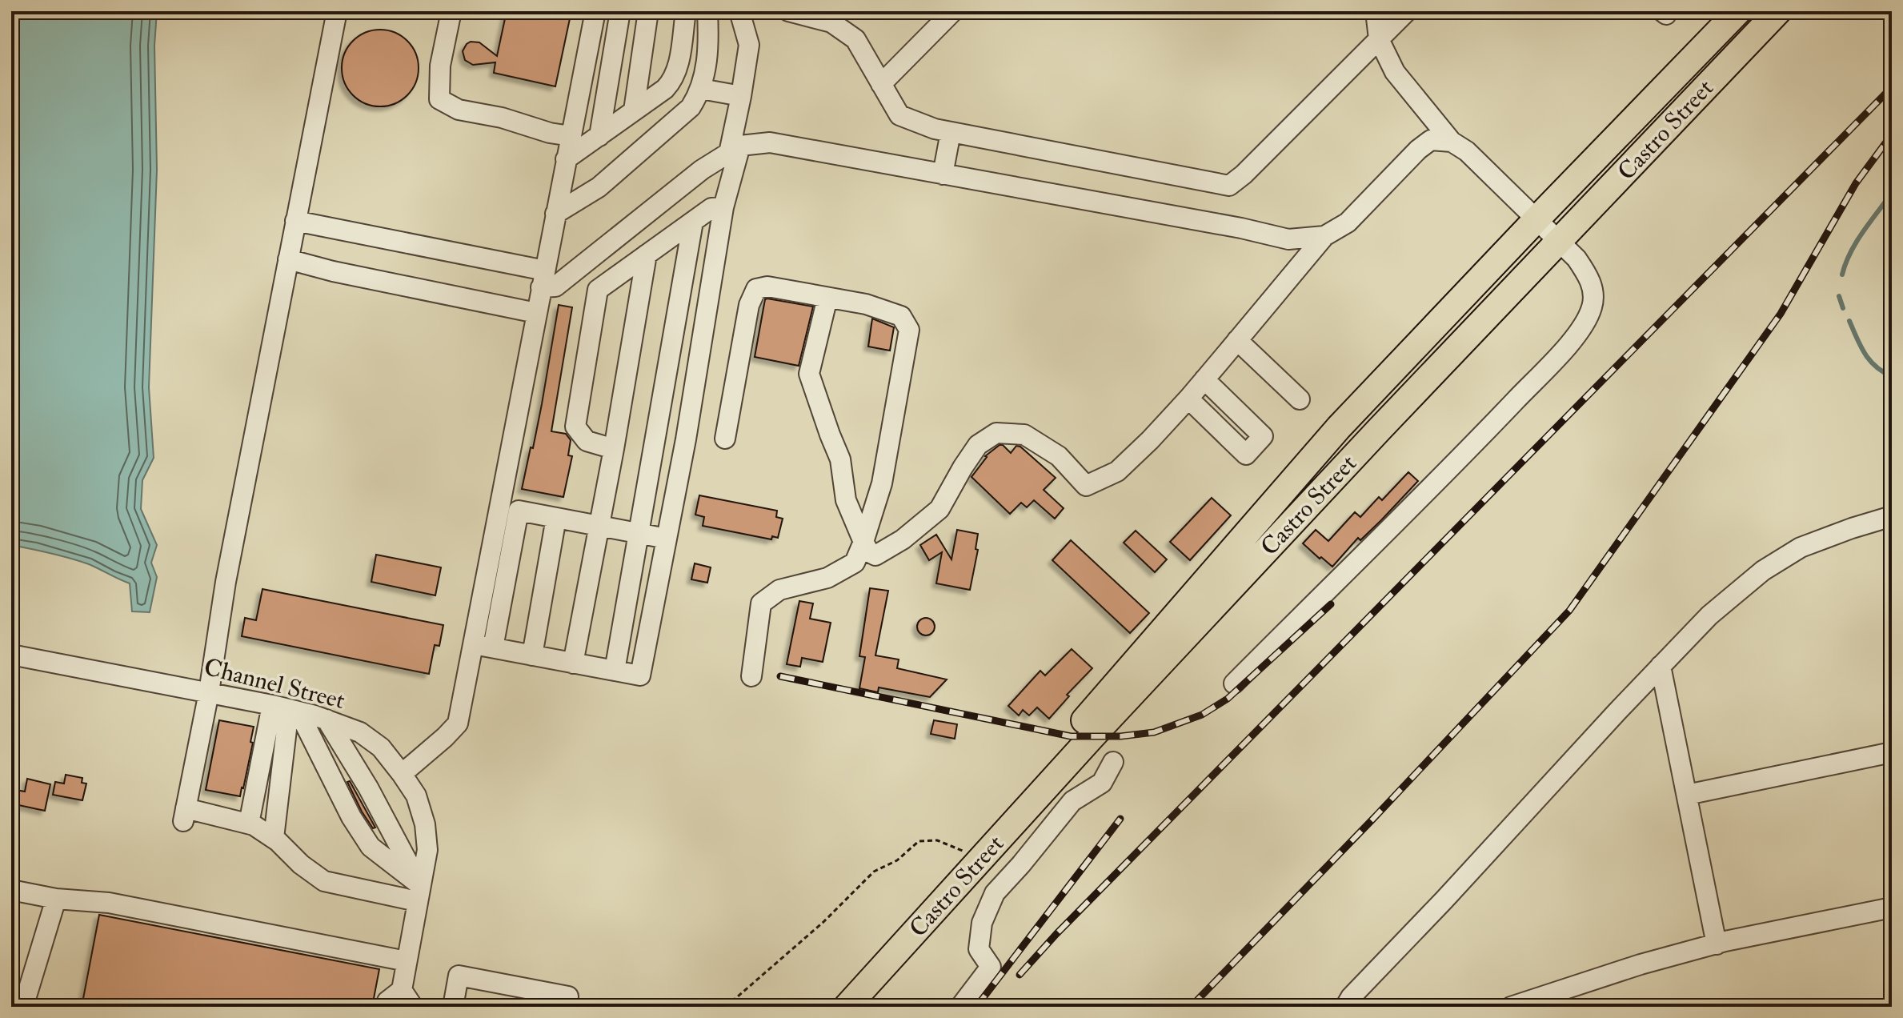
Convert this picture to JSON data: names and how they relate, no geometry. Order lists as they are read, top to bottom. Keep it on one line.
{"streets":{"main road":["Castro Street"],"street":["Channel Street"]}}
